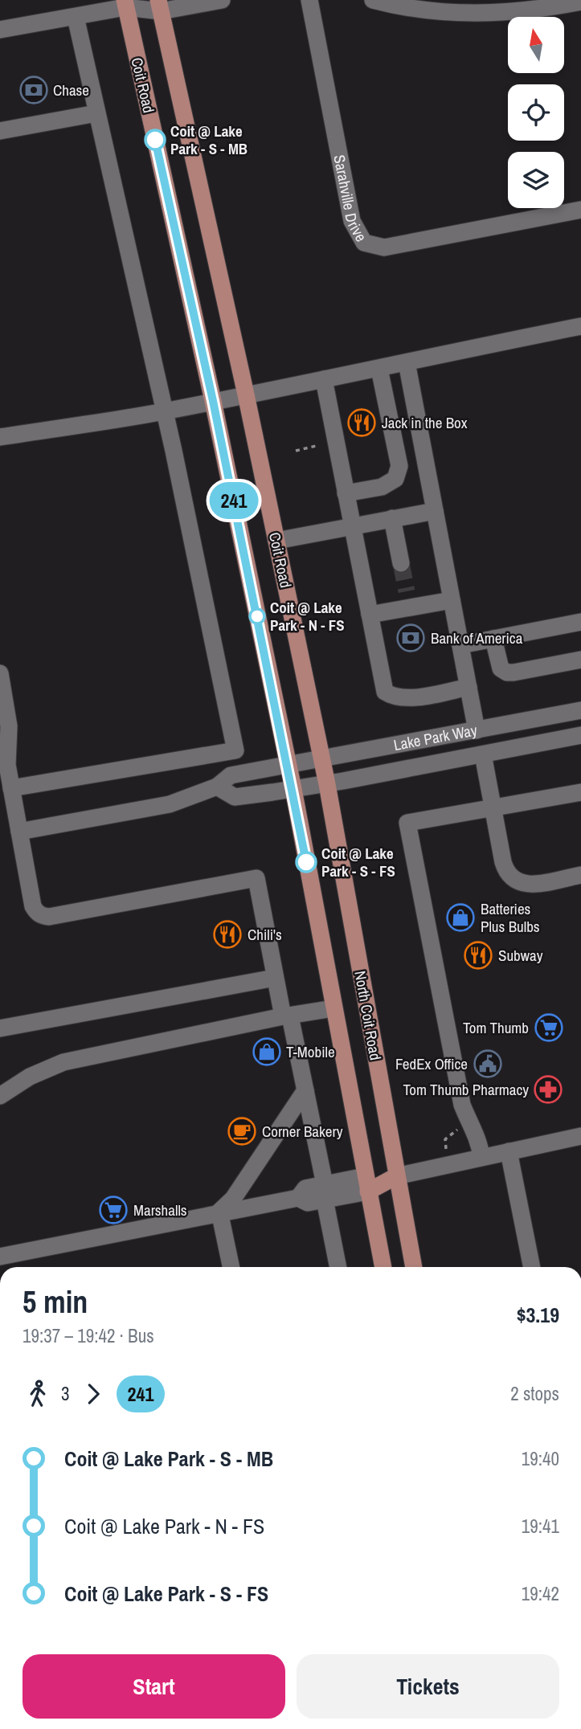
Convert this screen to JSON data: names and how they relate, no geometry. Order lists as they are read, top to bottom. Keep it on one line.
{"streets":{"main road":["Coit Road","North Coit Road"],"street":["Sarahville Drive","Lake Park Way"]},"crossings":[["Coit Road","Lake Park Way"],["Coit Road","North Coit Road"],["Lake Park Way","North Coit Road"]],"places":{"bank":["Chase","Bank of America"],"other":["Coit @ Lake Park - S - MB","Coit @ Lake Park - N - FS","Coit @ Lake Park - S - FS"],"restaurant":["Jack in the Box","Chili's","Subway"],"shop":["Batteries Plus Bulbs","T-Mobile"],"supermarket":["Tom Thumb","Marshalls"],"public building":["FedEx Office"],"pharmacy":["Tom Thumb Pharmacy"],"cafe":["Corner Bakery"]},"lines":["bus line 241"],"north":"top","page":{"on_map":"241","heading":["5 min","19:37 – 19:42 · Bus","$3.19"],"legs":["3","241","2 stops"],"list":[{"name":"Coit @ Lake Park - S - MB","value":"19:40"},{"name":"Coit @ Lake Park - N - FS","value":"19:41"},{"name":"Coit @ Lake Park - S - FS","value":"19:42"}],"buttons":["Start","Tickets"]}}
